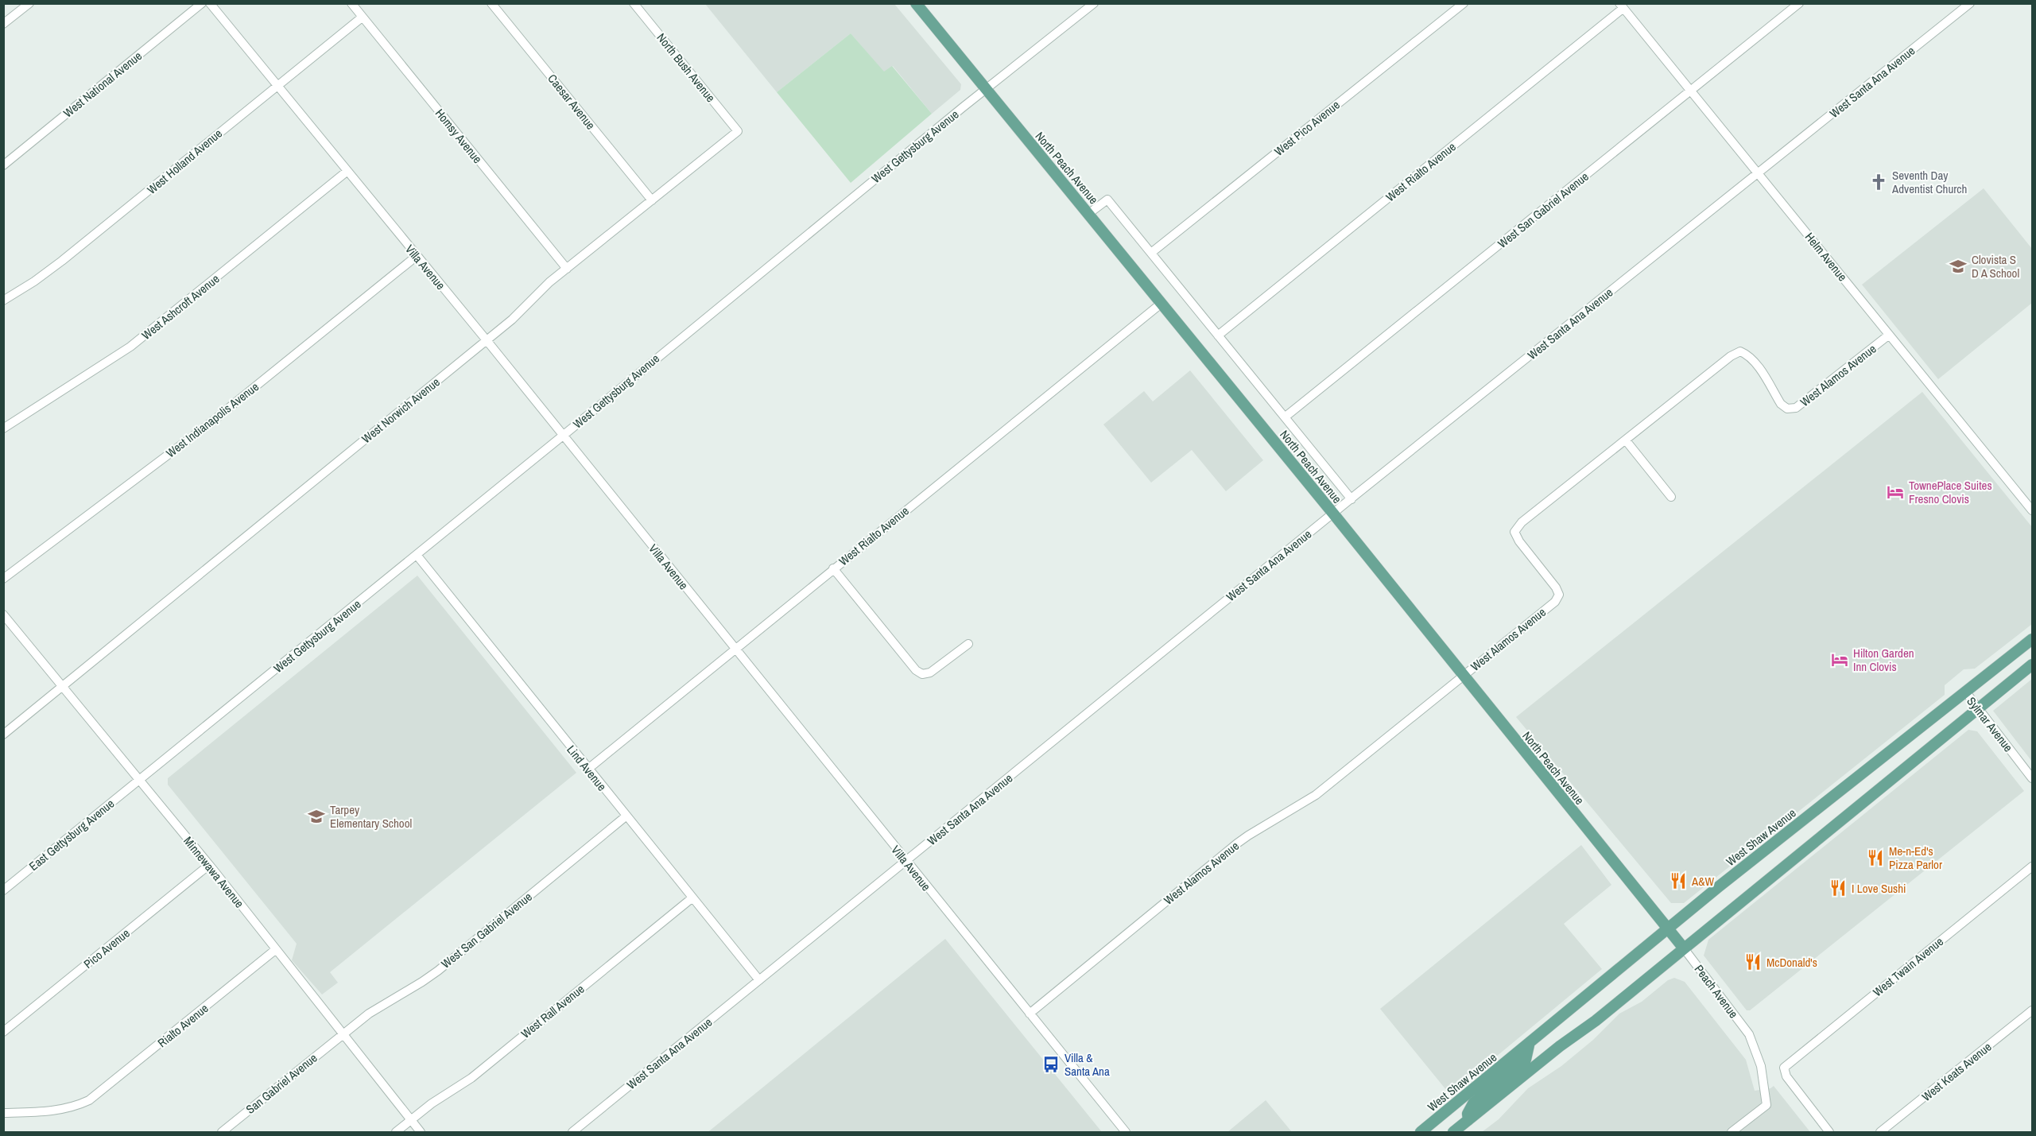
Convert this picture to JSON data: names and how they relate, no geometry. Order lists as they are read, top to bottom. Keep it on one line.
{"streets":{"main road":["North Peach Avenue","West Shaw Avenue"],"street":["North Bush Avenue","West Santa Ana Avenue","West National Avenue","Caesar Avenue","West Pico Avenue","Homsy Avenue","West Gettysburg Avenue","West Holland Avenue","West Rialto Avenue","West San Gabriel Avenue","Helm Avenue","Villa Avenue","West Ashcroft Avenue","West Alamos Avenue","West Norwich Avenue","West Indianapolis Avenue","Sylmar Avenue","Lind Avenue","East Gettysburg Avenue","Minnewawa Avenue","Pico Avenue","West Twain Avenue","Peach Avenue","West Rall Avenue","Rialto Avenue","West Keats Avenue","San Gabriel Avenue"]},"crossings":[["North Bush Avenue","West Norwich Avenue"],["West Santa Ana Avenue","North Peach Avenue"],["West Santa Ana Avenue","Helm Avenue"],["West Santa Ana Avenue","Villa Avenue"],["West Santa Ana Avenue","Lind Avenue"],["Caesar Avenue","West Norwich Avenue"],["Homsy Avenue","West Holland Avenue"],["Homsy Avenue","West Norwich Avenue"],["West Gettysburg Avenue","North Peach Avenue"],["West Gettysburg Avenue","Villa Avenue"],["West Gettysburg Avenue","Lind Avenue"],["West Gettysburg Avenue","East Gettysburg Avenue"],["West Gettysburg Avenue","Minnewawa Avenue"],["West Holland Avenue","Villa Avenue"],["North Peach Avenue","West Rialto Avenue"],["North Peach Avenue","West Alamos Avenue"],["North Peach Avenue","West Shaw Avenue"],["North Peach Avenue","Peach Avenue"],["West Rialto Avenue","Helm Avenue"],["West Rialto Avenue","Villa Avenue"],["West Rialto Avenue","Lind Avenue"],["West San Gabriel Avenue","Helm Avenue"],["West San Gabriel Avenue","Lind Avenue"],["West San Gabriel Avenue","Minnewawa Avenue"],["West San Gabriel Avenue","San Gabriel Avenue"],["Helm Avenue","West Alamos Avenue"],["Villa Avenue","West Ashcroft Avenue"],["Villa Avenue","West Alamos Avenue"],["Villa Avenue","West Norwich Avenue"],["Villa Avenue","West Indianapolis Avenue"],["West Norwich Avenue","Minnewawa Avenue"],["Sylmar Avenue","West Shaw Avenue"],["Lind Avenue","West Rall Avenue"],["East Gettysburg Avenue","Minnewawa Avenue"],["Minnewawa Avenue","Pico Avenue"],["Minnewawa Avenue","West Rall Avenue"],["Minnewawa Avenue","Rialto Avenue"],["Minnewawa Avenue","San Gabriel Avenue"]],"places":{"church":["Seventh Day Adventist Church"],"school or university":["Clovista S D A School","Tarpey Elementary School"],"hotel":["TownePlace Suites Fresno Clovis","Hilton Garden Inn Clovis"],"restaurant":["Me-n-Ed's Pizza Parlor","A&W","I Love Sushi","McDonald's"],"bus stop":["Villa & Santa Ana"]}}
